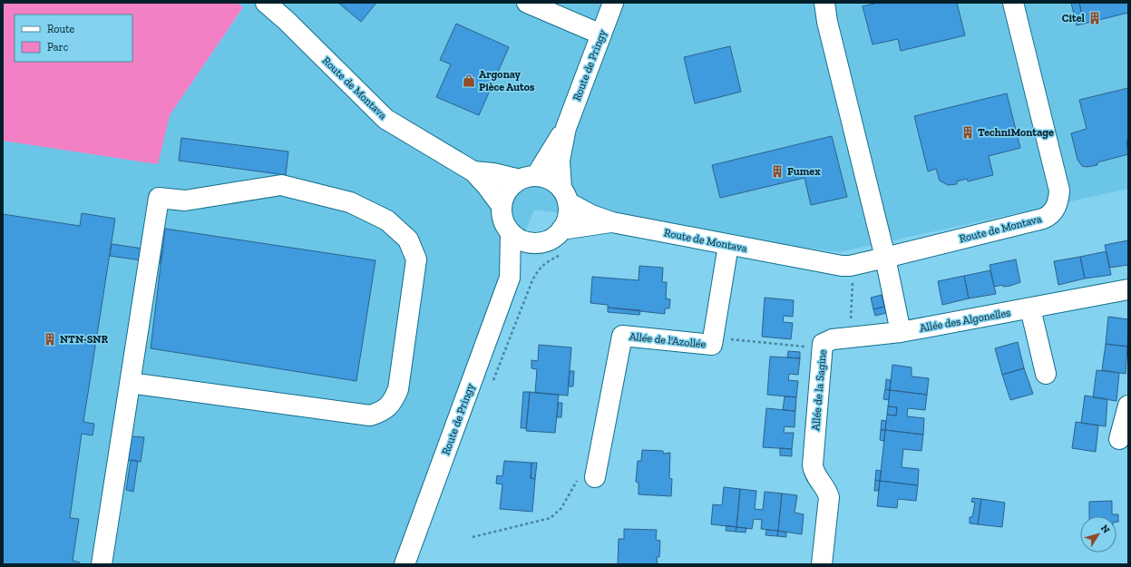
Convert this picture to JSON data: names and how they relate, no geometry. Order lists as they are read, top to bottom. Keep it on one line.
{"streets":{"street":["Route de Pringy","Route de Montava","Allée des Algonelles","Allée de l'Azollée","Allée de la Sagine"]},"crossings":[["Route de Pringy","Route de Montava"],["Route de Montava","Allée de l'Azollée"],["Allée des Algonelles","Allée de la Sagine"]],"places":{"building":["Citel","TechniMontage","Fumex","NTN-SNR"],"shop":["Argonay Pièce Autos"]},"legend":["Route","Parc"],"north":"top right"}
